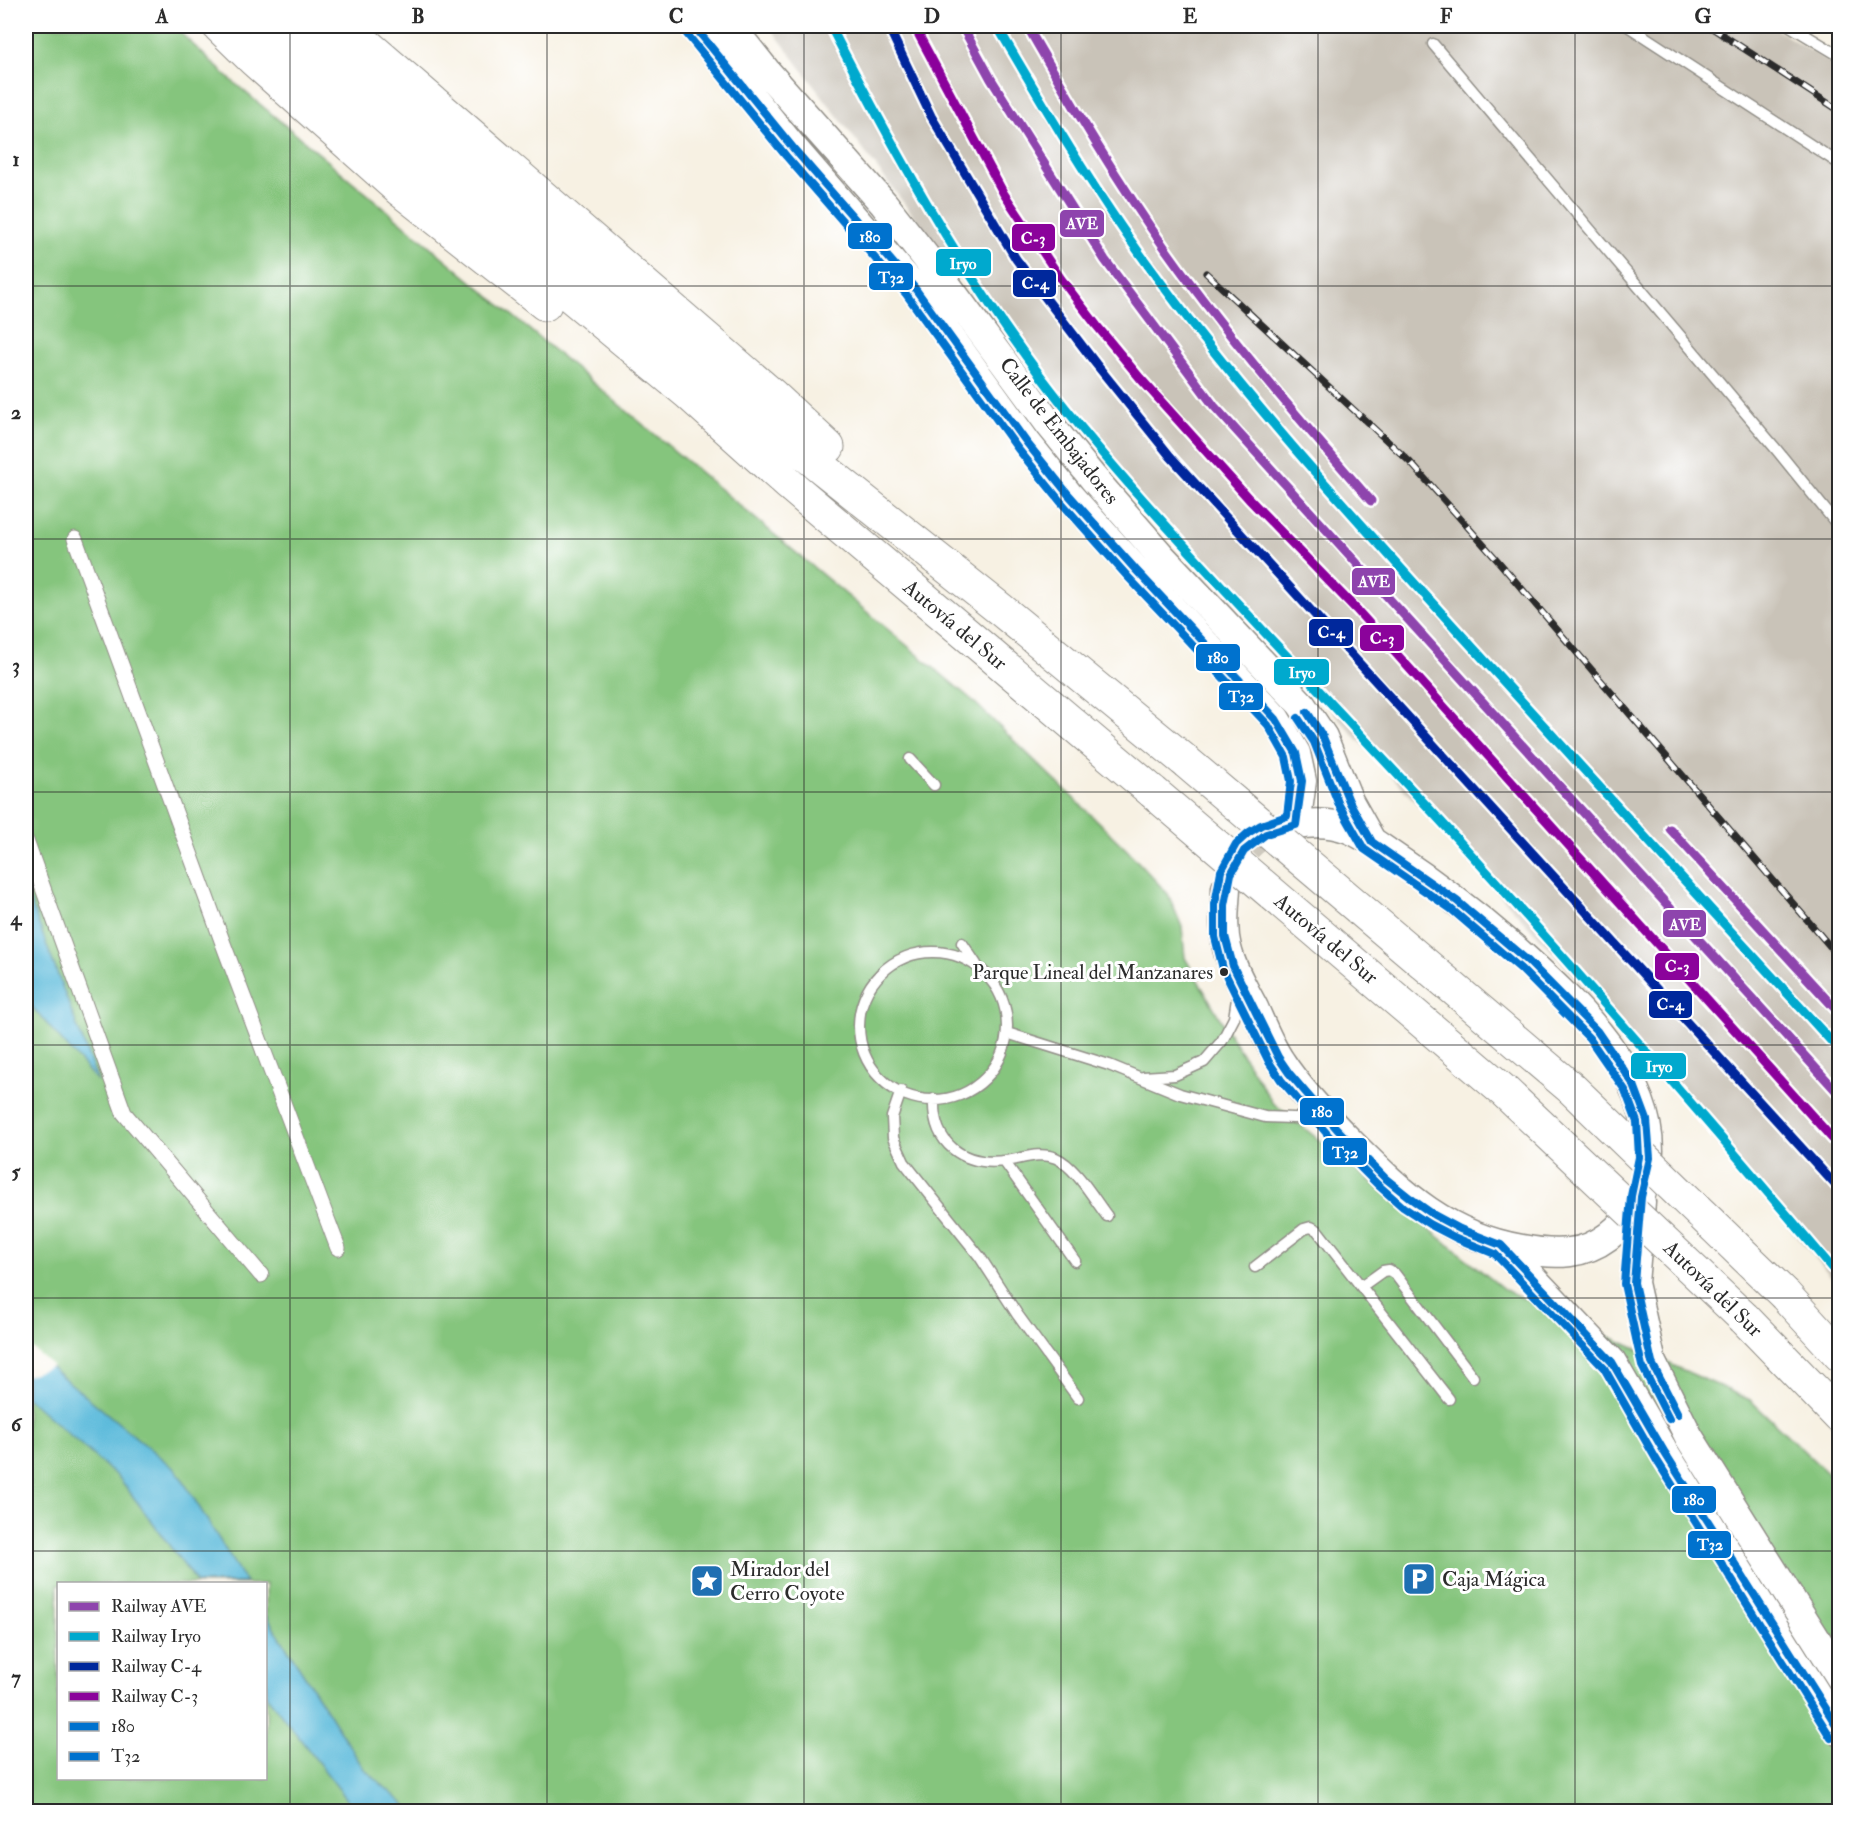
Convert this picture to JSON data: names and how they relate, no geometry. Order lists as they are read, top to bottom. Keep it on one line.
{"streets":{"highway":["Autovía del Sur"],"main road":["Calle de Embajadores"]},"places":{"other":["Parque Lineal del Manzanares"],"parking":["Caja Mágica"],"place":["Mirador del Cerro Coyote"]},"lines":["rail line AVE","rail line C-4","rail line C-3","transit line 180","rail line Iryo","transit line T32"],"legend":["Railway AVE","Railway Iryo","Railway C-4","Railway C-3","180","T32"],"grid":{"columns":["A","B","C","D","E","F","G"],"rows":["1","2","3","4","5","6","7"]}}
